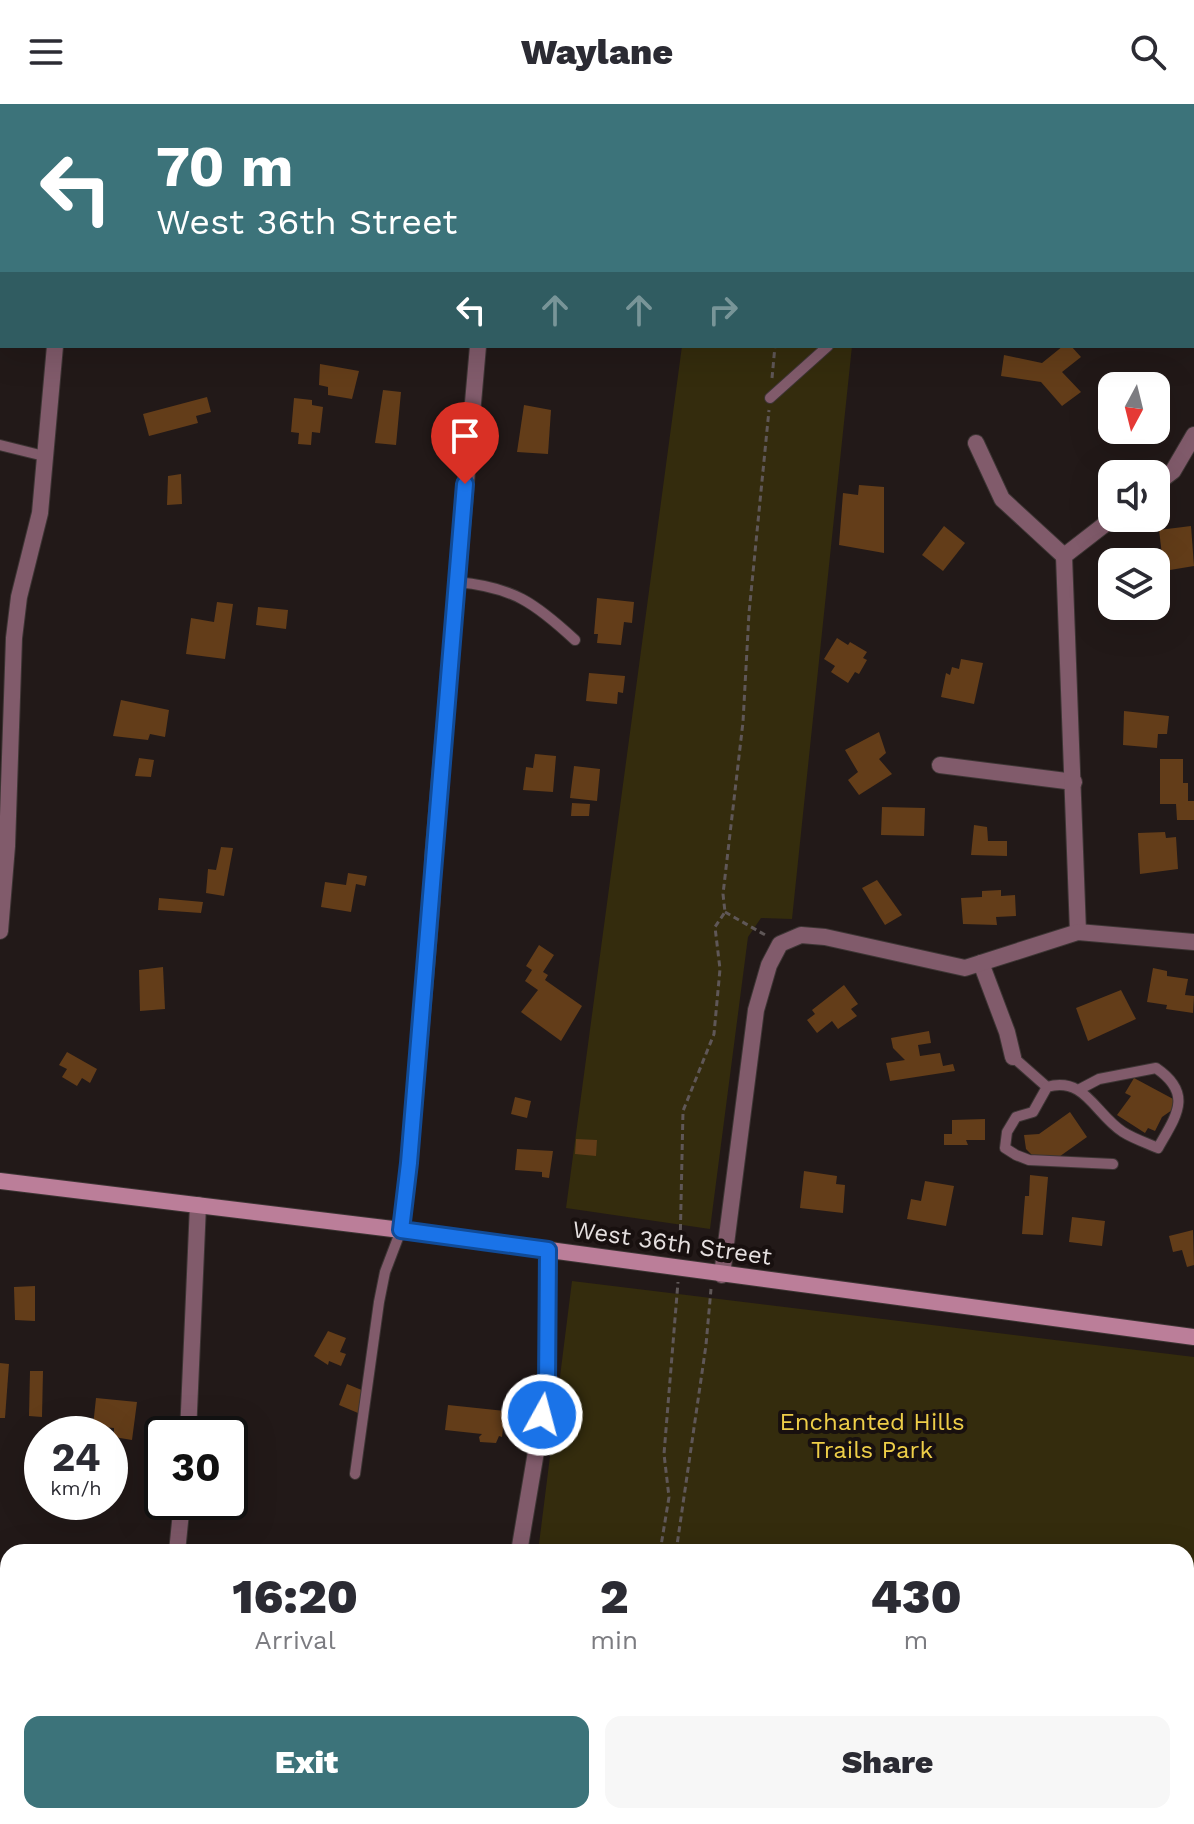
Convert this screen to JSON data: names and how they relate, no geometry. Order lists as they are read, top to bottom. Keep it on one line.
{"streets":{"street":["West 36th Street"]},"parks":["Enchanted Hills Trails Park"],"north":"bottom","page":{"header":"Waylane","turn":["70 m","West 36th Street"],"speed":"24 km/h","limit":"30","eta":["16:20","Arrival","2","min","430","m"],"buttons":["Exit","Share"]}}
